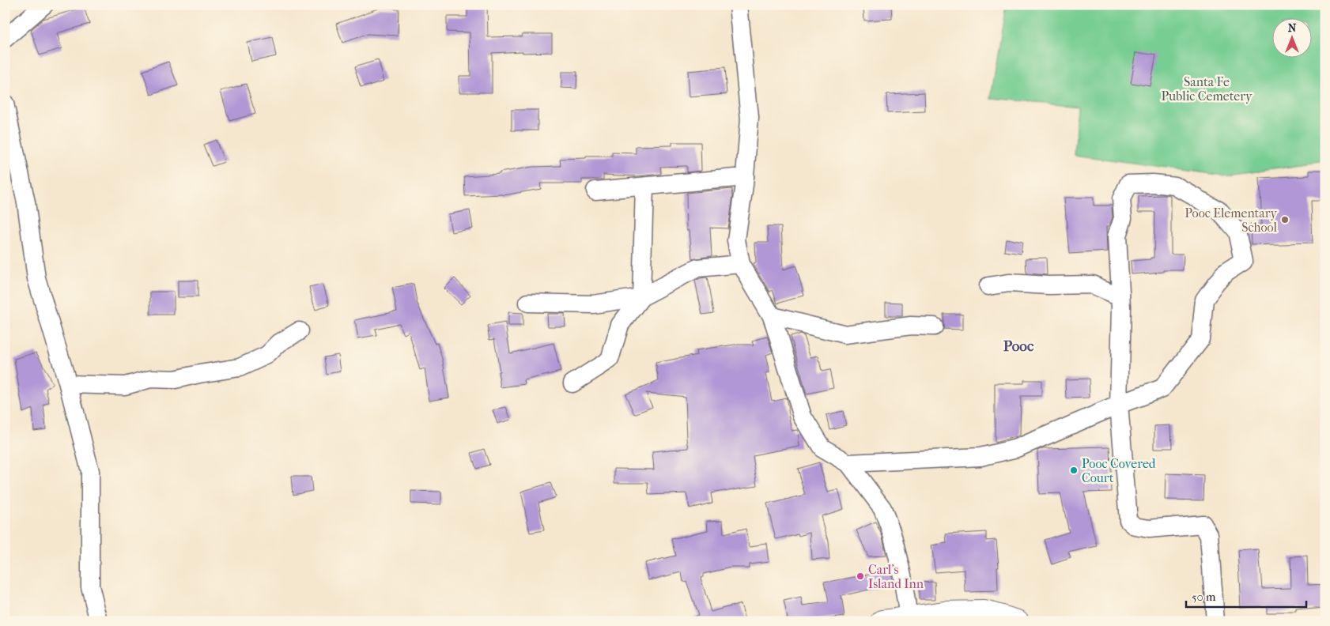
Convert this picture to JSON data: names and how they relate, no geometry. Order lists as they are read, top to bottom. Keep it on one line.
{"districts":["Pooc"],"parks":["Santa Fe Public Cemetery"],"places":["Pooc Elementary School","Pooc Covered Court","Carl’s Island Inn"],"scale_bar":"50 m","north":"top"}
